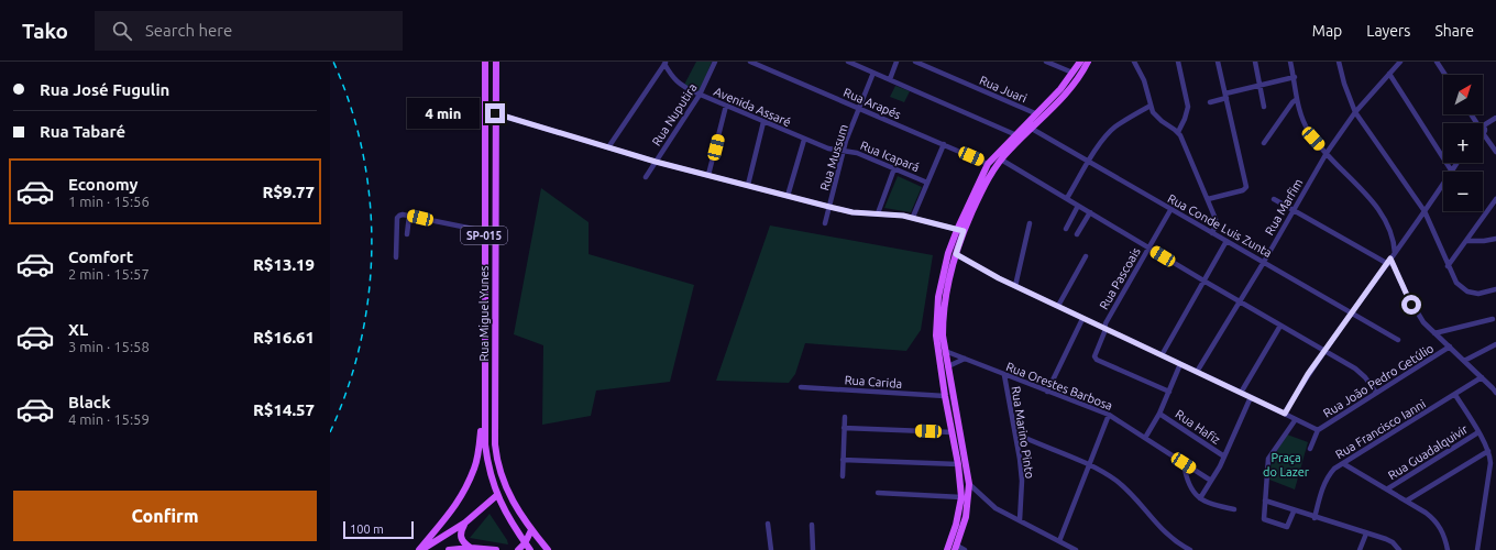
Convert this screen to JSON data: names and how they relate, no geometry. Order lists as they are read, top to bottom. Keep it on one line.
{"streets":{"main road":["SP-015","Rua Miguel Yunes"],"street":["Rua Juari","Rua Arapés","Avenida Assaré","Rua Nuputira","Rua Icapará","Rua Mussum","Rua Marfim","Rua Conde Luis Zunta","Rua Pascoais","Rua João Pedro Getúlio","Rua Carida","Rua Orestes Barbosa","Rua Hafiz","Rua Francisco Ianni","Rua Marino Pinto","Rua Guadalquivir"]},"crossings":[["Rua Arapés","Rua Mussum"],["Avenida Assaré","Rua Nuputira"],["Avenida Assaré","Rua Icapará"],["Avenida Assaré","Rua Mussum"],["Rua Icapará","Rua Mussum"],["Rua Marfim","Rua Conde Luis Zunta"],["Rua Conde Luis Zunta","Rua Pascoais"],["Rua Orestes Barbosa","Rua Marino Pinto"]],"parks":["Praça do Lazer"],"scale_bar":"100 m","north":"top right","page":{"header":"Tako","search":"Search here","nav":["Map","Layers","Share"],"banner":["Rua José Fugulin","Rua Tabaré"],"map_buttons":["+","−"],"bubble":"4 min","list":[{"name":"Economy","note":"1 min · 15:56","value":"R$9.77"},{"name":"Comfort","note":"2 min · 15:57","value":"R$13.19"},{"name":"XL","note":"3 min · 15:58","value":"R$16.61"},{"name":"Black","note":"4 min · 15:59","value":"R$14.57"}],"buttons":"Confirm","scale":"100 m"}}
